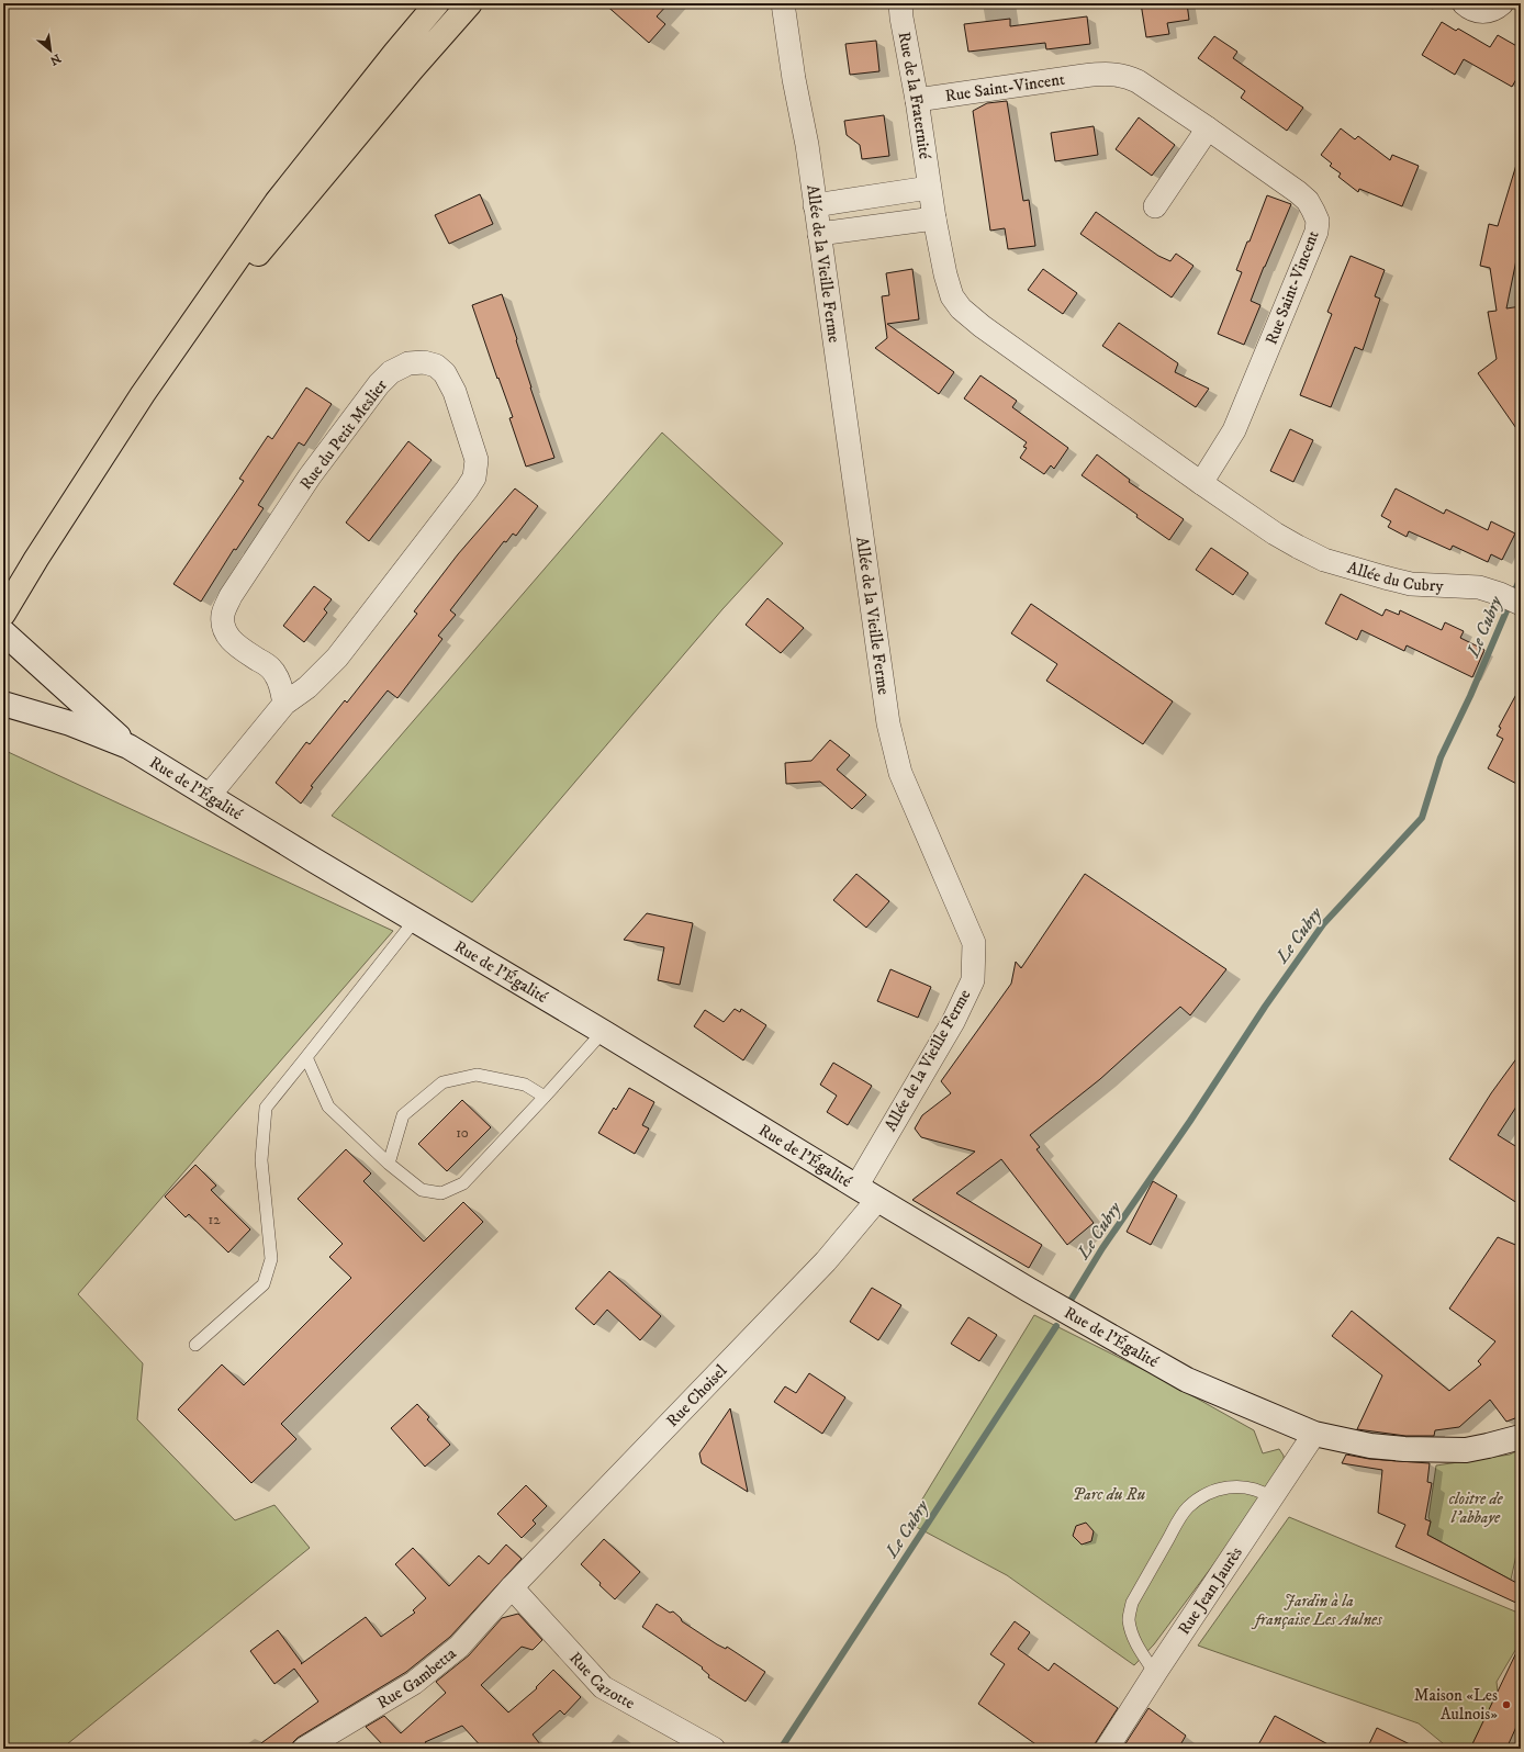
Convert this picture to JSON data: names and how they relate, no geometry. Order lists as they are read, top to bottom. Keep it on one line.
{"streets":{"street":["Rue Saint-Vincent","Rue de la Fraternité","Allée de la Vieille Ferme","Rue du Petit Meslier","Allée du Cubry","Rue de l'Égalité","Rue Choisel","Rue Jean Jaurès","Rue Gambetta","Rue Cazotte"]},"crossings":[["Rue Saint-Vincent","Rue de la Fraternité"],["Rue Saint-Vincent","Allée du Cubry"],["Allée de la Vieille Ferme","Rue de l'Égalité"],["Rue du Petit Meslier","Rue de l'Égalité"],["Rue de l'Égalité","Rue Choisel"],["Rue de l'Égalité","Rue Jean Jaurès"],["Rue Choisel","Rue Gambetta"],["Rue Choisel","Rue Cazotte"],["Rue Gambetta","Rue Cazotte"]],"water":["Le Cubry"],"parks":["Parc du Ru","cloitre de l'abbaye","Jardin à la française Les Aulnes"],"places":["Maison «Les Aulnois»"],"house_numbers":["10","12"],"north":"bottom right"}
